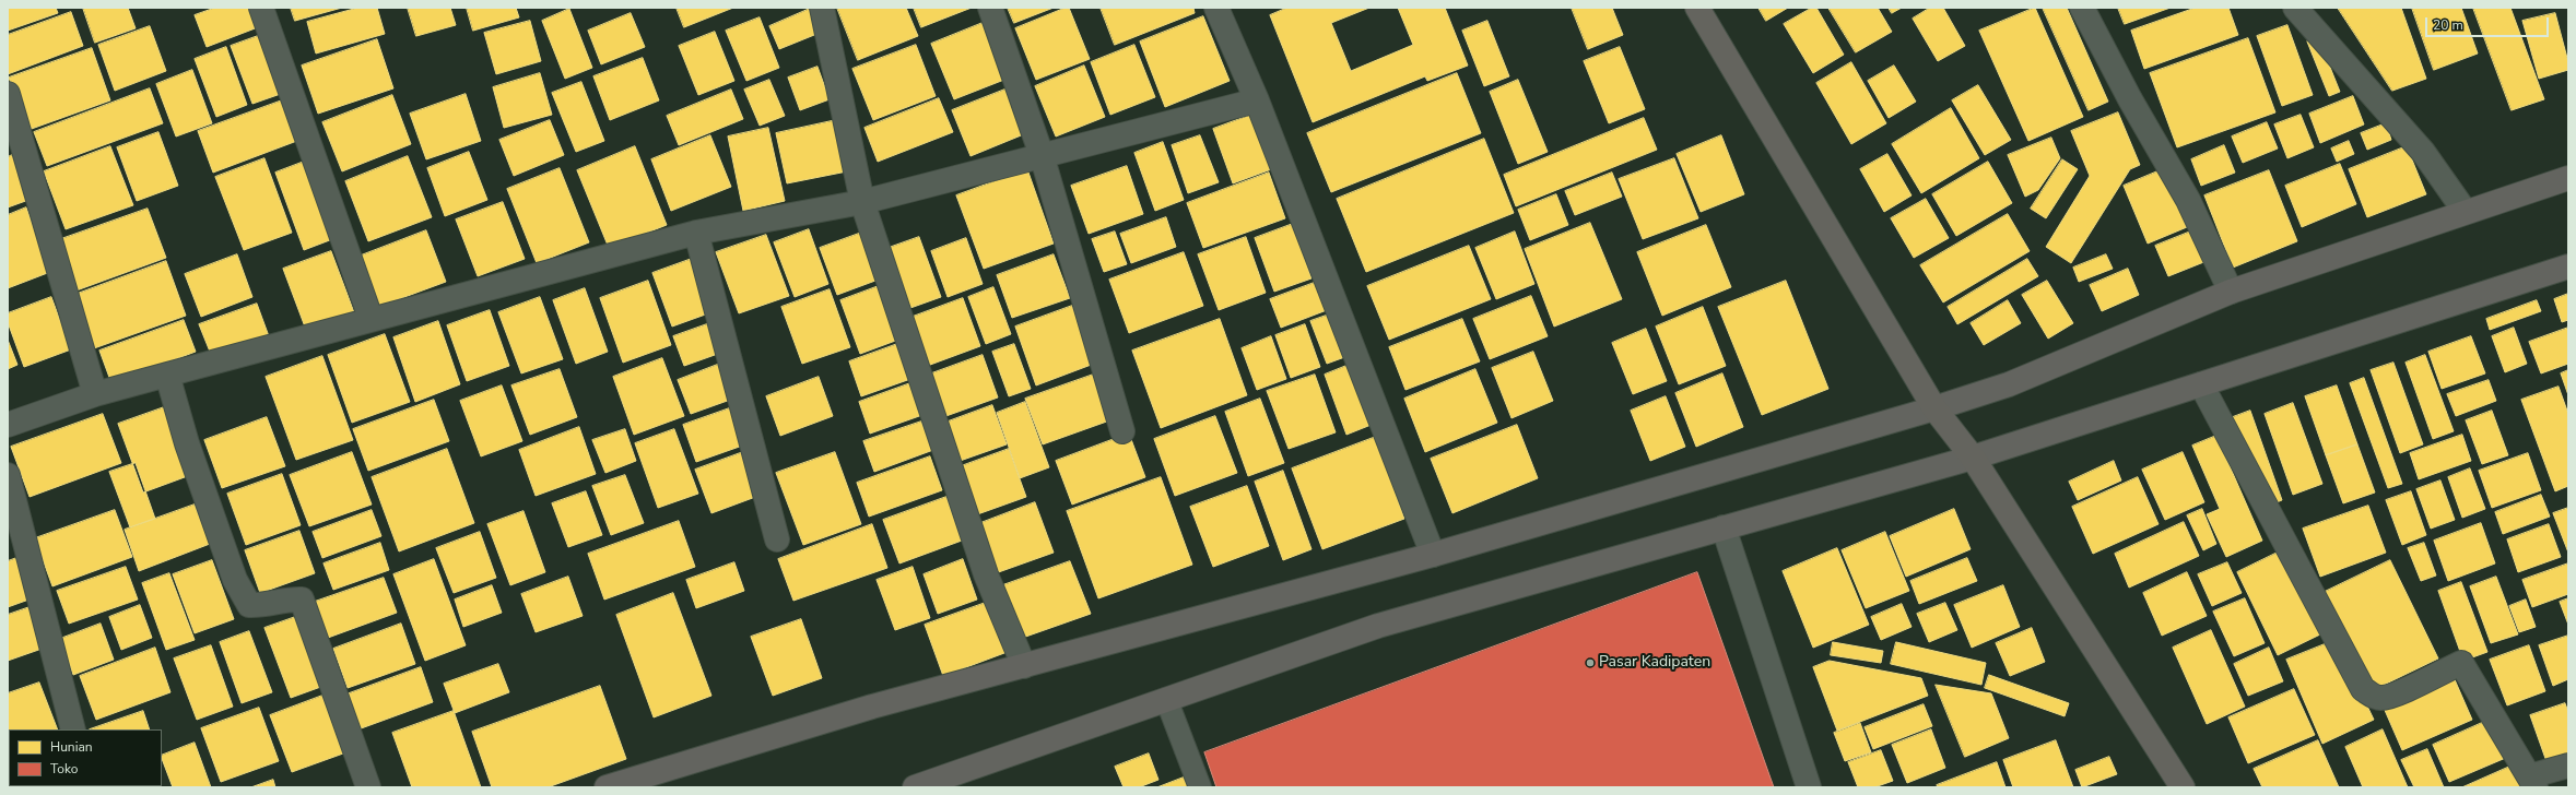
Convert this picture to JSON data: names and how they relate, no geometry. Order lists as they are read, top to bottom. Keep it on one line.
{"places":["Pasar Kadipaten"],"legend":["Hunian","Toko"],"scale_bar":"20 m"}
